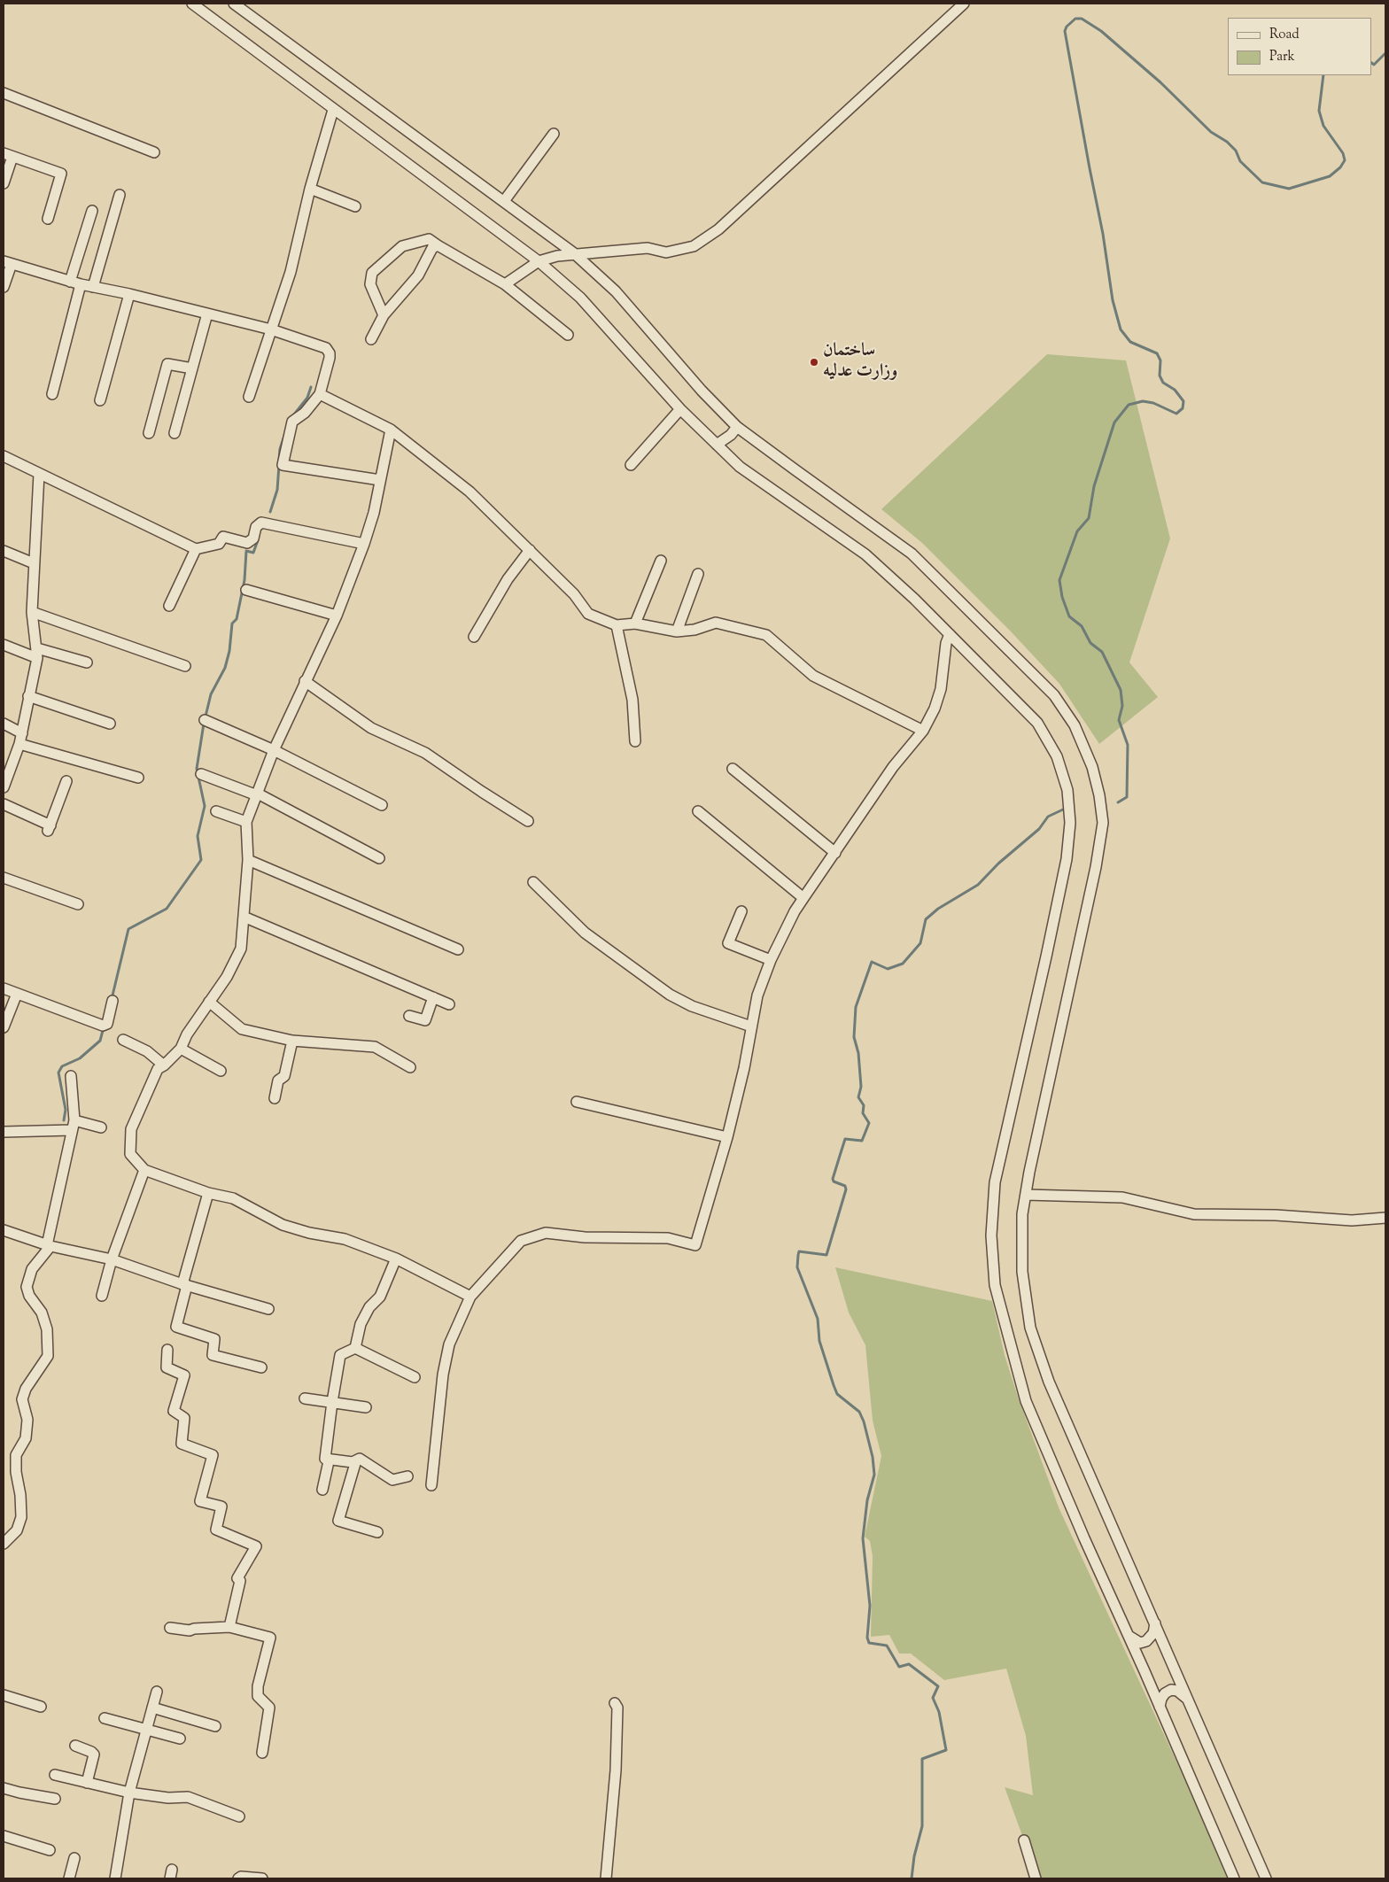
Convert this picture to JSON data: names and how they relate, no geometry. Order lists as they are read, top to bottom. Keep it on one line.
{"places":["ساختمان وزارت عدلیه"],"legend":["Road","Park"]}
